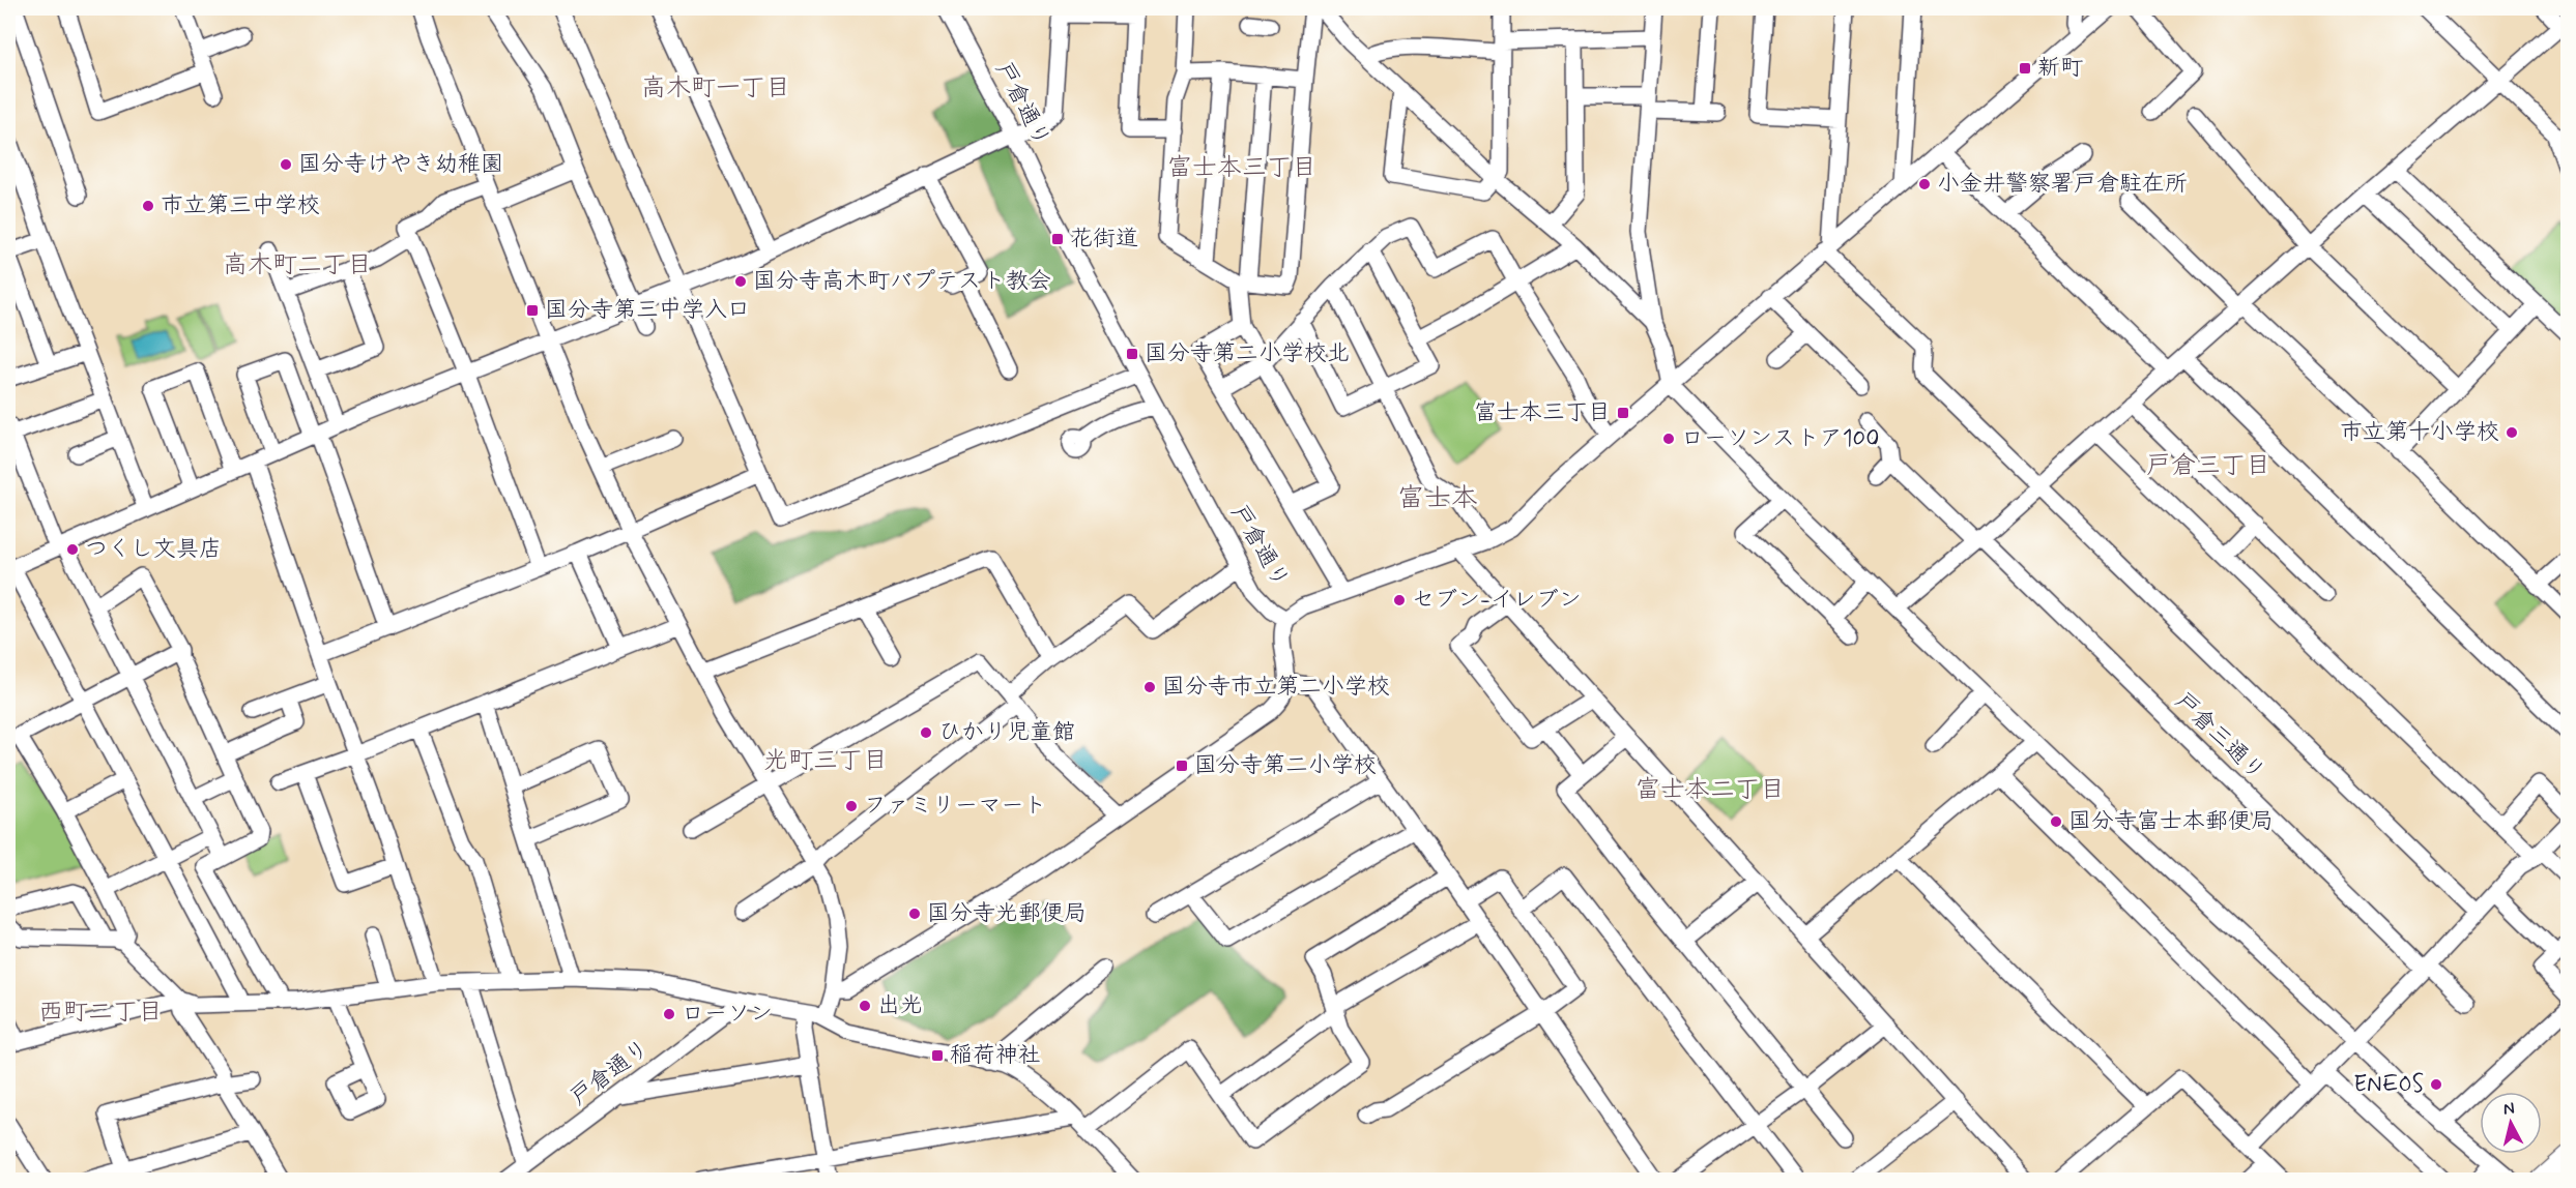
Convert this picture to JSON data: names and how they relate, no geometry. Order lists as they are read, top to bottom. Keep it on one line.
{"streets":{"street":["戸倉通り","戸倉三通り"]},"districts":["高木町一丁目","富士本三丁目","高木町二丁目","戸倉三丁目","富士本","光町三丁目","富士本二丁目","西町二丁目"],"places":{"transit":["新町","花街道","国分寺第三中学入口","国分寺第二小学校北","富士本三丁目","国分寺第二小学校","稲荷神社"],"other":["国分寺けやき幼稚園","小金井警察署戸倉駐在所","市立第三中学校","国分寺高木町バプテスト教会","市立第十小学校","ローソンストア100","つくし文具店","セブン-イレブン","国分寺市立第二小学校","ひかり児童館","ファミリーマート","国分寺富士本郵便局","国分寺光郵便局","出光","ローソン","ENEOS"]},"north":"top"}
